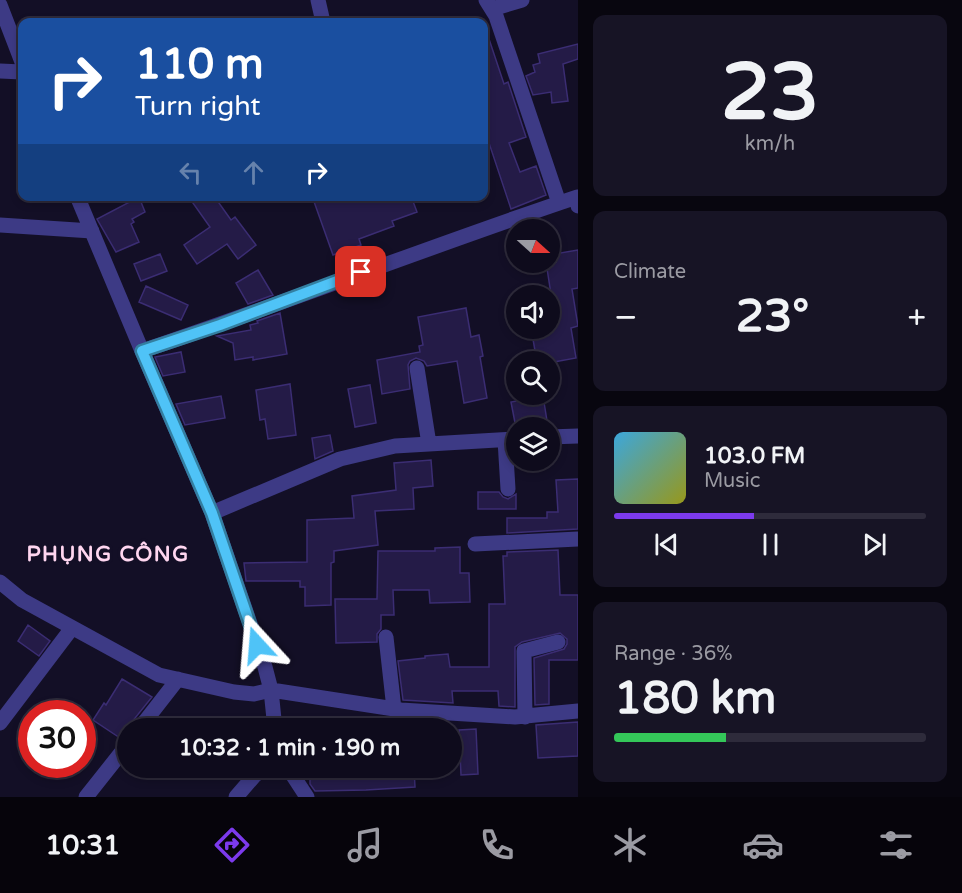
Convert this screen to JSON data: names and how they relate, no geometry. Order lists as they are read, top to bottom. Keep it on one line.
{"districts":["PHỤNG CÔNG"],"north":"right","page":{"tile":[["23","km/h"],"Climate",["Range · 36%","180 km"]],"turn":["110 m","Turn right"],"heat":["−","23°","+"],"song":["103.0 FM","Music"],"limit":"30","trip":"10:32 · 1 min · 190 m","tabs":"10:31"}}
